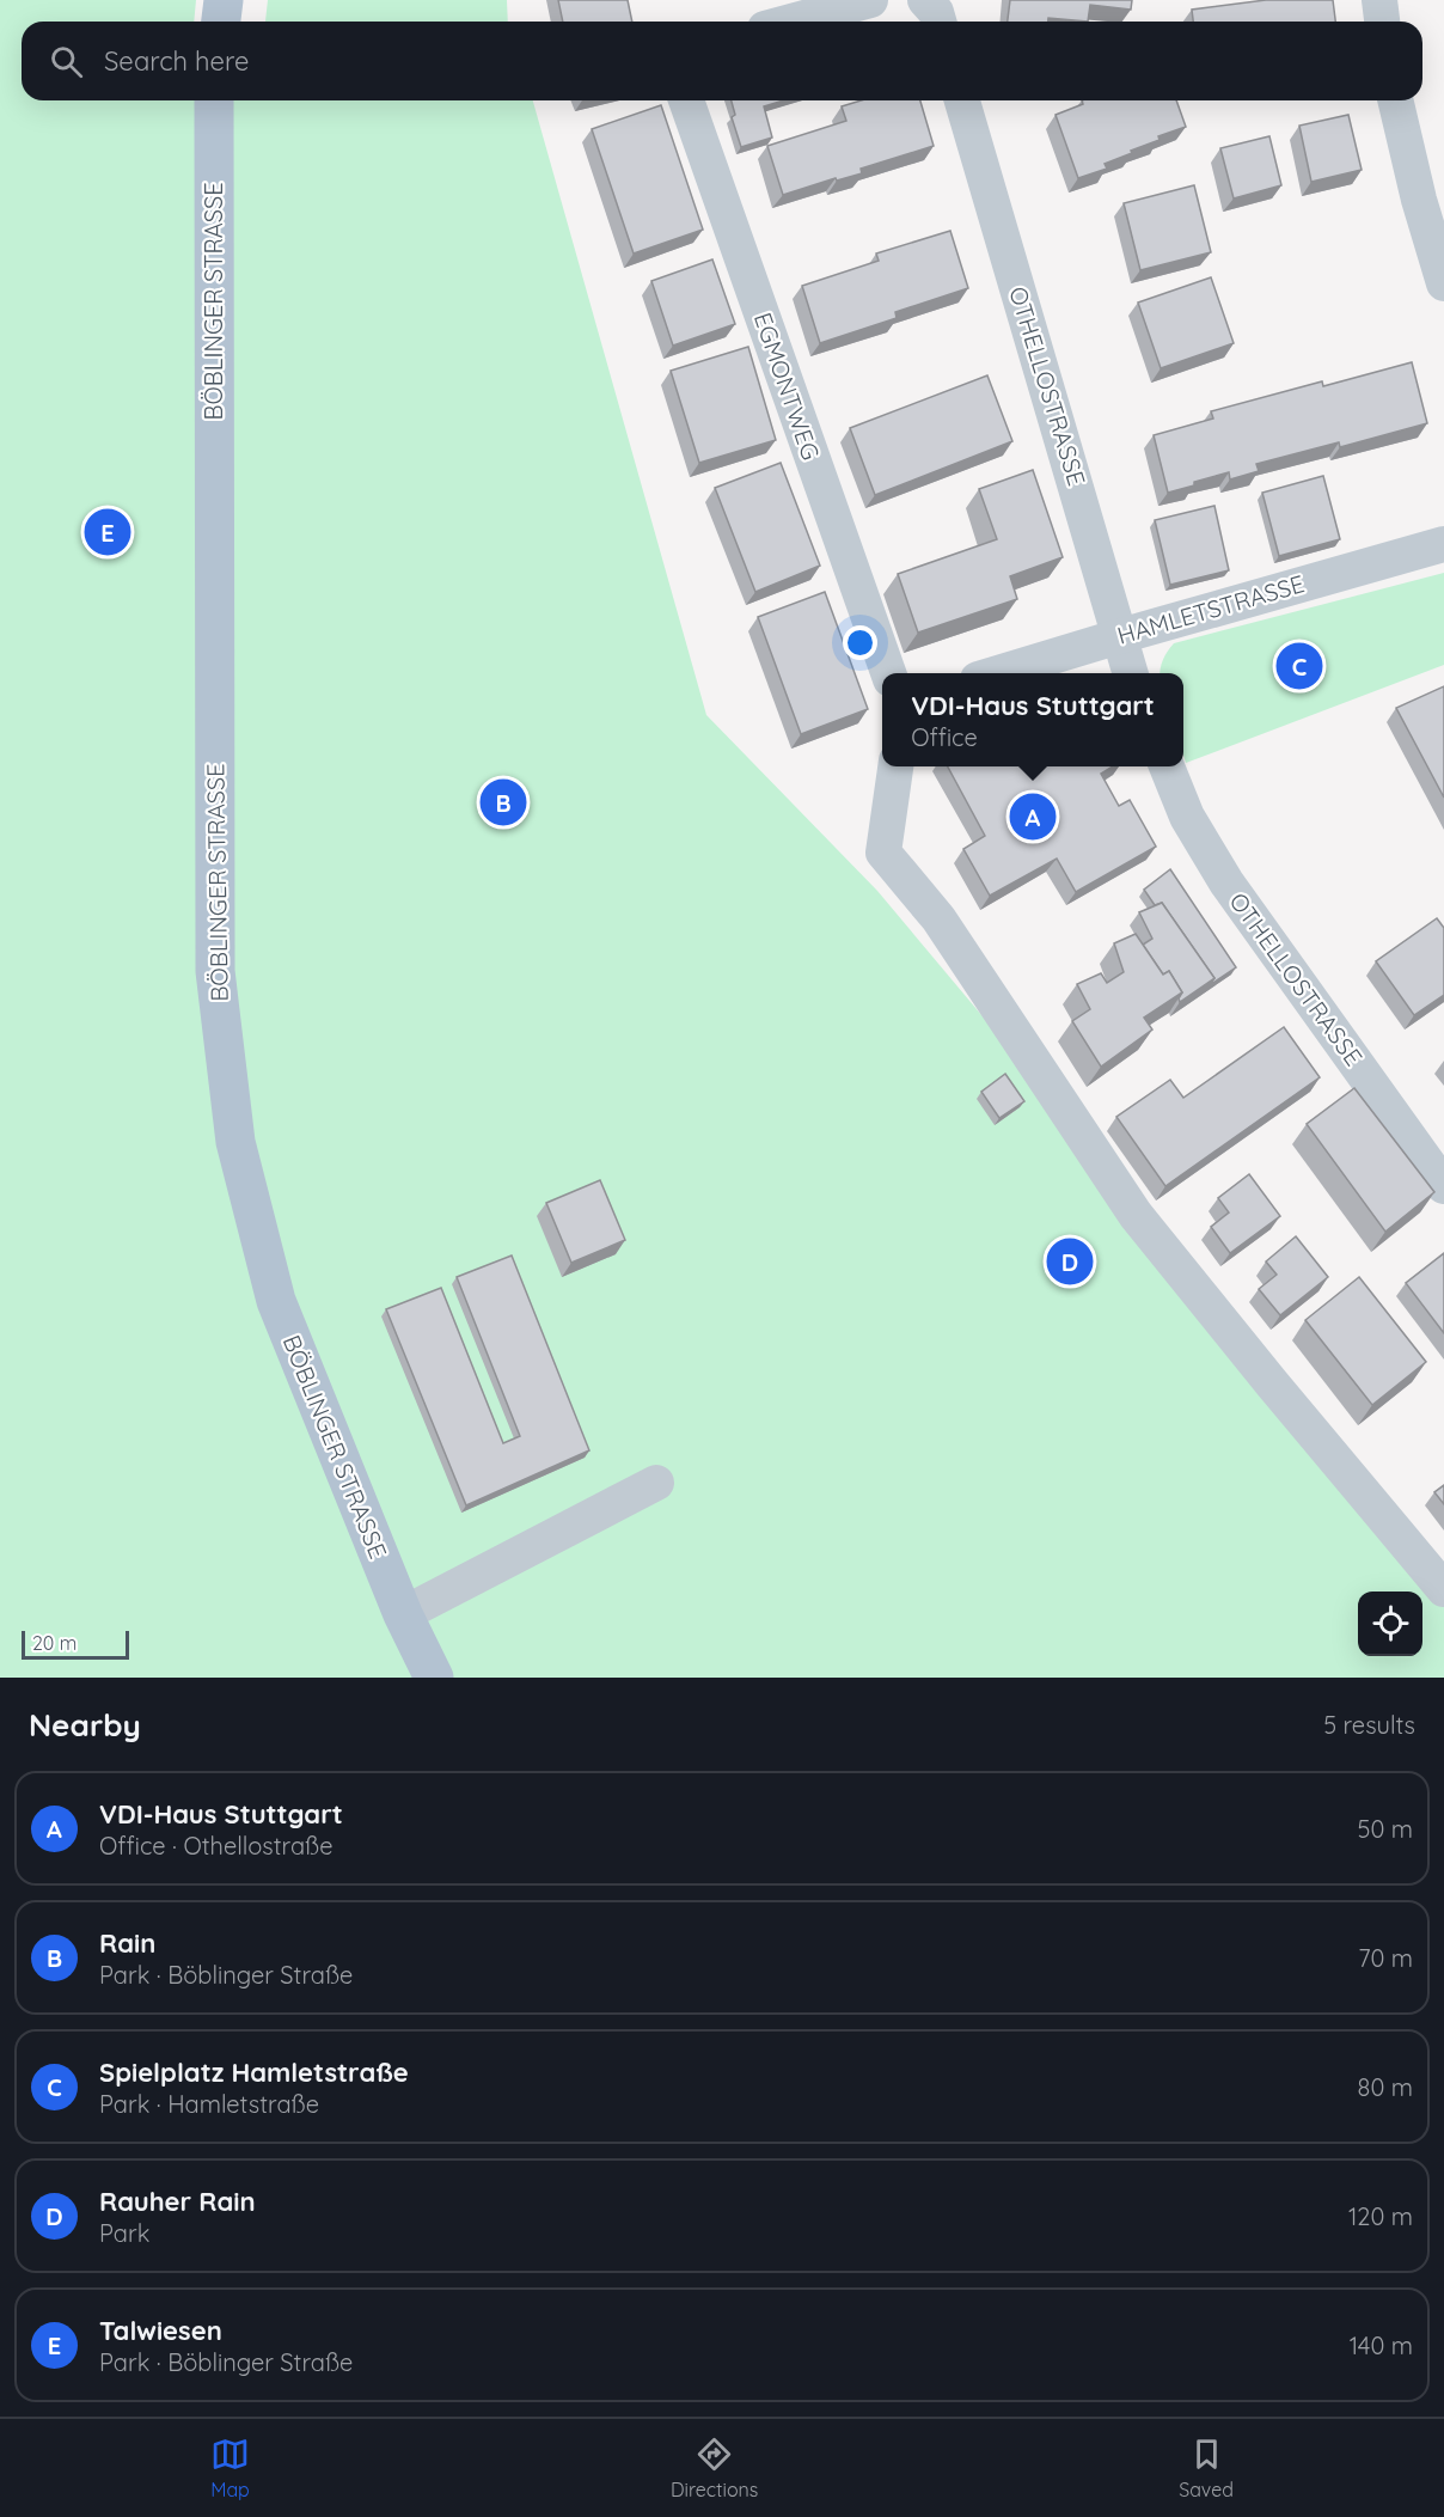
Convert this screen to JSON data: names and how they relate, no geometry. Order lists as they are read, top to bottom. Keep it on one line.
{"streets":{"main road":["BÖBLINGER STRASSE"],"street":["EGMONTWEG","OTHELLOSTRASSE","HAMLETSTRASSE"]},"crossings":[["OTHELLOSTRASSE","HAMLETSTRASSE"]],"scale_bar":"20 m","page":{"search":"Search here","pins":["E","C","B","A","D"],"popup":["VDI-Haus Stuttgart","Office"],"scale":"20 m","heading":["Nearby","5 results"],"list":[{"mark":"A","name":"VDI-Haus Stuttgart","note":"Office · Othellostraße","value":"50 m"},{"mark":"B","name":"Rain","note":"Park · Böblinger Straße","value":"70 m"},{"mark":"C","name":"Spielplatz Hamletstraße","note":"Park · Hamletstraße","value":"80 m"},{"mark":"D","name":"Rauher Rain","note":"Park","value":"120 m"},{"mark":"E","name":"Talwiesen","note":"Park · Böblinger Straße","value":"140 m"}],"nav":["Map","Directions","Saved"]}}
